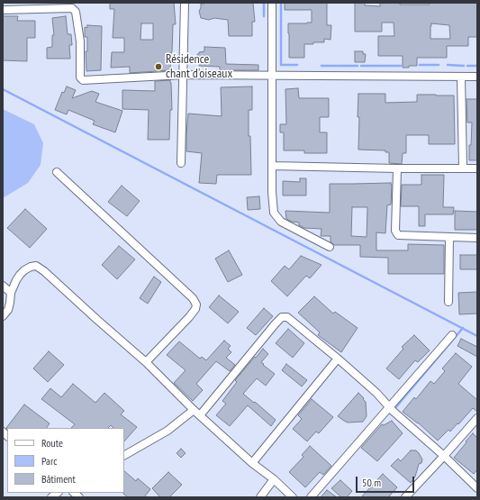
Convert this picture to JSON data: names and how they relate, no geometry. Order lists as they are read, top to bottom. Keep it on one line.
{"places":["Résidence chant d'oiseaux"],"legend":["Route","Parc","Bâtiment"],"scale_bar":"50 m"}
